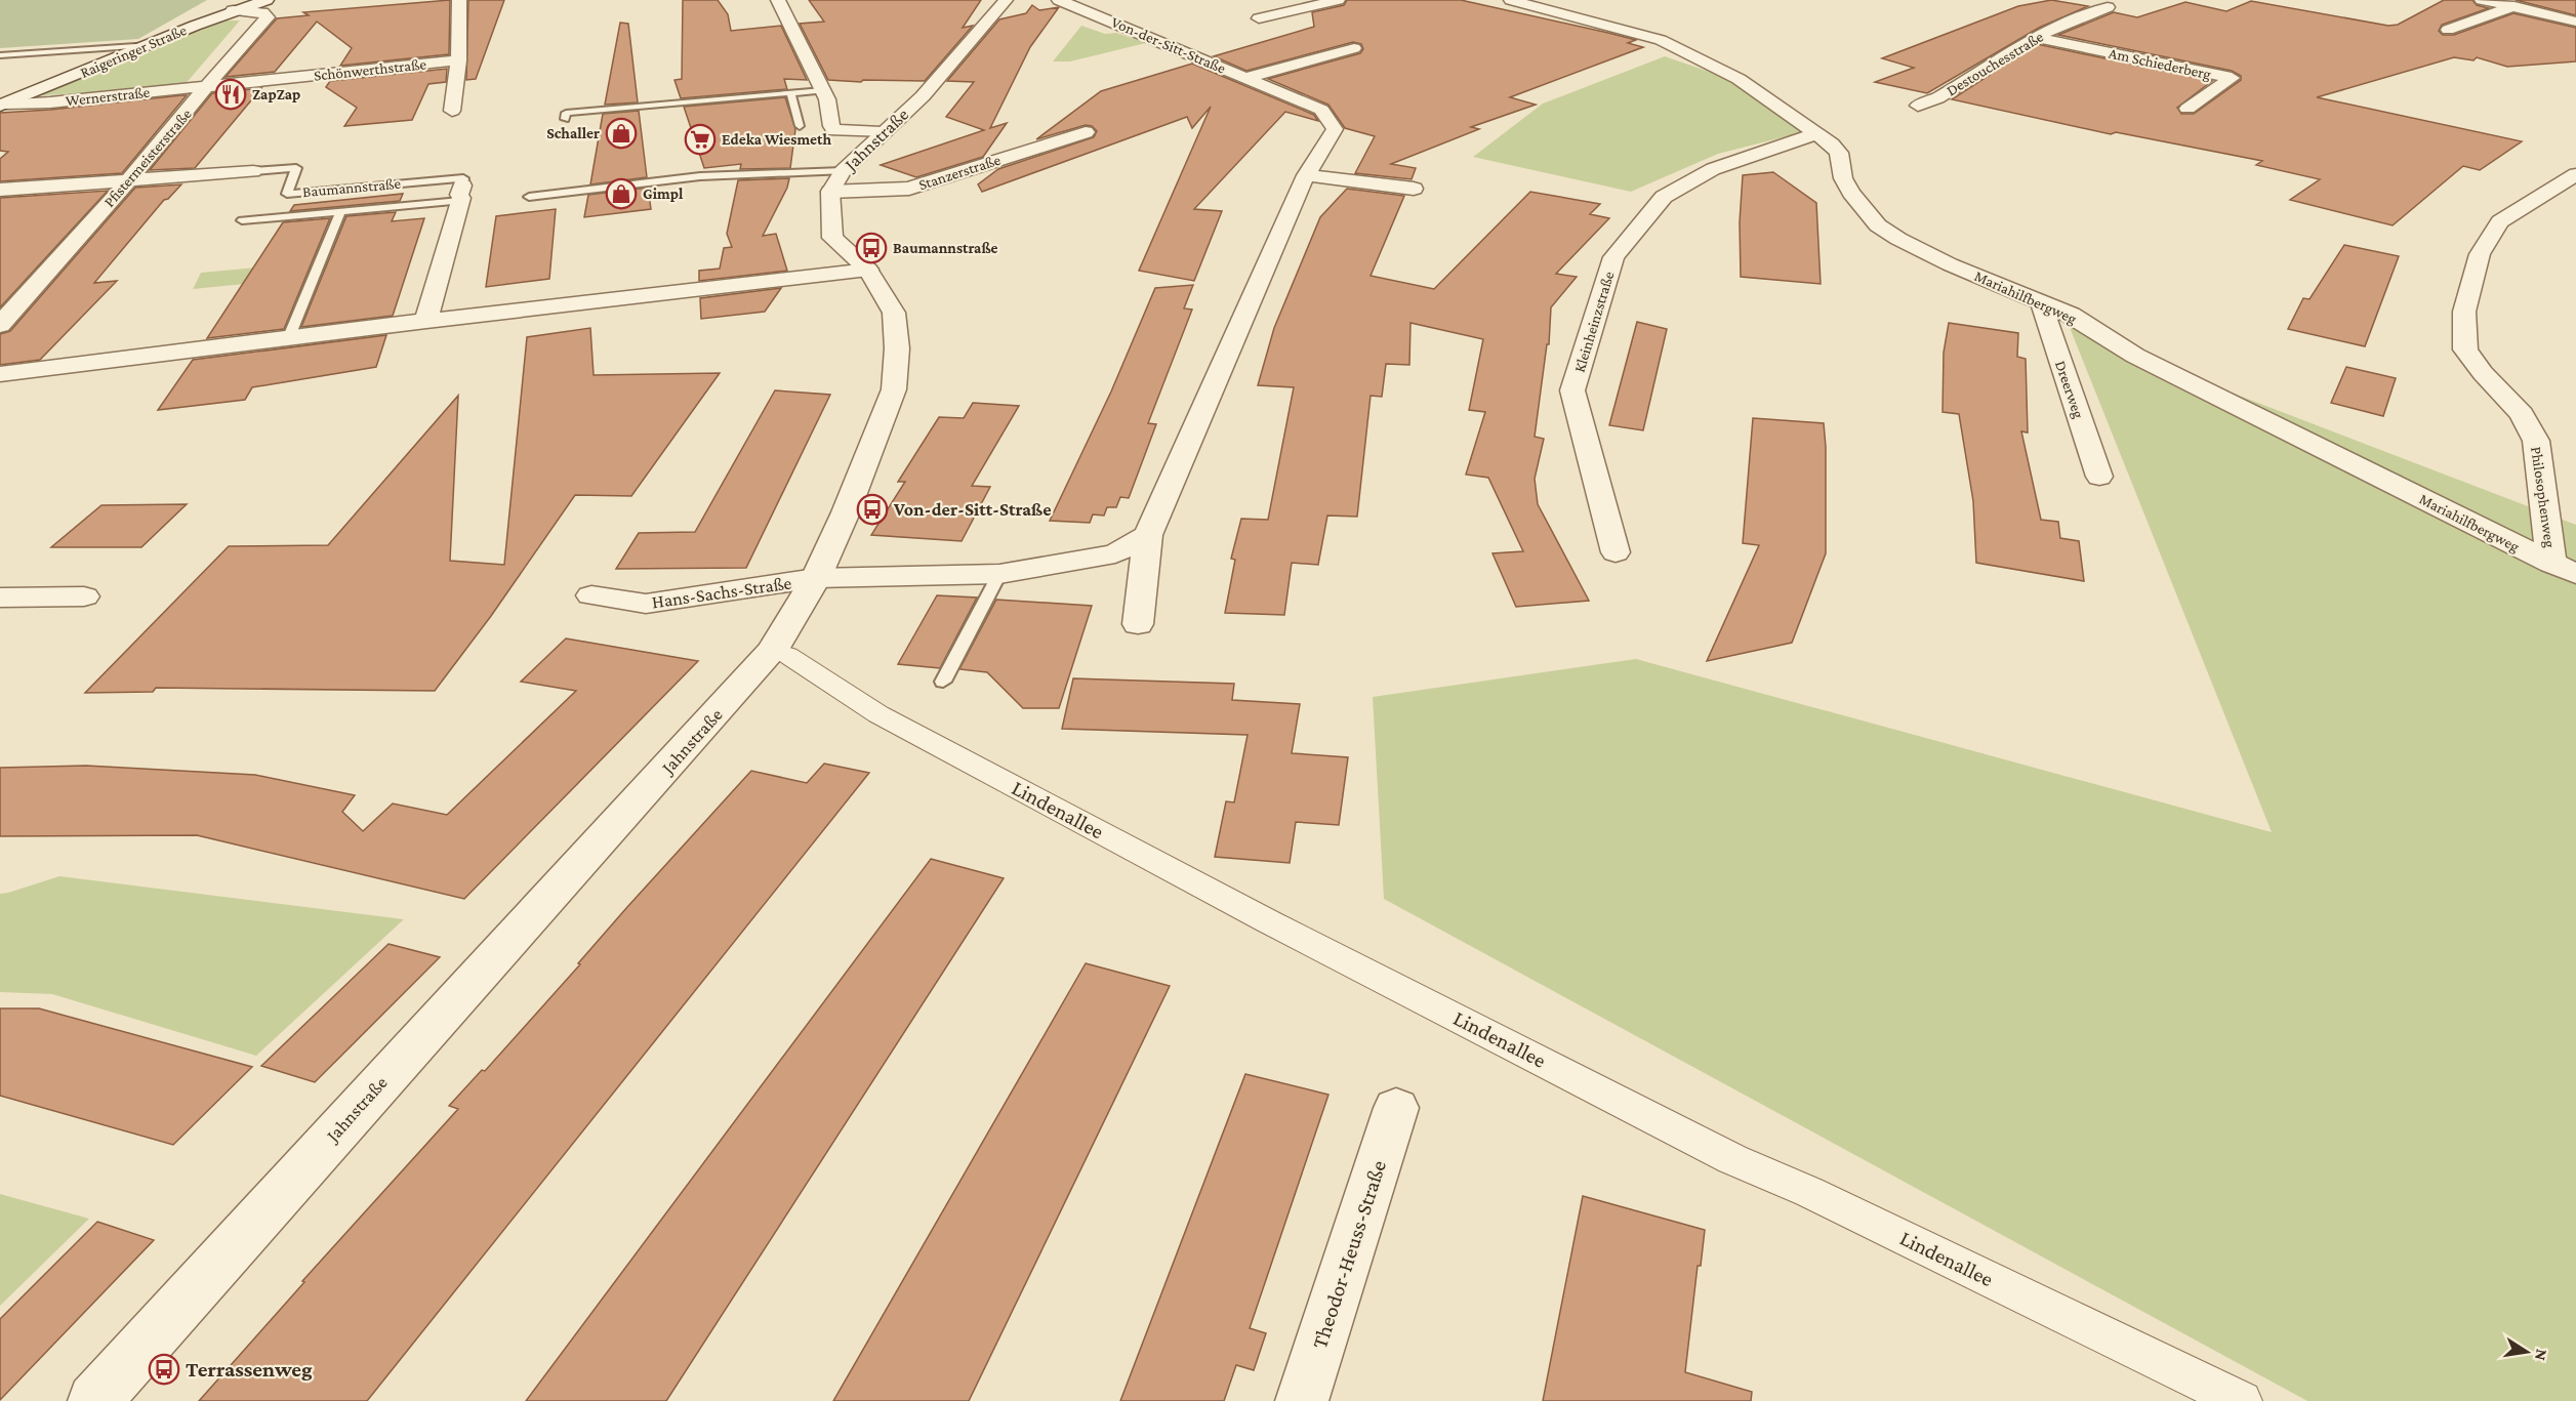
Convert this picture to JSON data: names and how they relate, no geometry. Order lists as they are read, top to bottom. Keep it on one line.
{"streets":{"street":["Von-der-Sitt-Straße","Raigeringer Straße","Destouchesstraße","Am Schiederberg","Schönwerthstraße","Wernerstraße","Jahnstraße","Pfistermeisterstraße","Stanzerstraße","Baumannstraße","Mariahilfbergweg","Kleinheinzstraße","Dreerweg","Philosophenweg","Hans-Sachs-Straße","Lindenallee","Theodor-Heuss-Straße"]},"crossings":[["Raigeringer Straße","Wernerstraße"],["Raigeringer Straße","Pfistermeisterstraße"],["Destouchesstraße","Am Schiederberg"],["Schönwerthstraße","Wernerstraße"],["Schönwerthstraße","Pfistermeisterstraße"],["Wernerstraße","Pfistermeisterstraße"],["Jahnstraße","Stanzerstraße"],["Jahnstraße","Hans-Sachs-Straße"],["Jahnstraße","Lindenallee"],["Pfistermeisterstraße","Baumannstraße"],["Mariahilfbergweg","Kleinheinzstraße"],["Mariahilfbergweg","Dreerweg"],["Mariahilfbergweg","Philosophenweg"]],"places":{"restaurant":["ZapZap"],"shop":["Schaller","Gimpl"],"supermarket":["Edeka Wiesmeth"],"bus stop":["Baumannstraße","Von-der-Sitt-Straße","Terrassenweg"]},"north":"right"}
